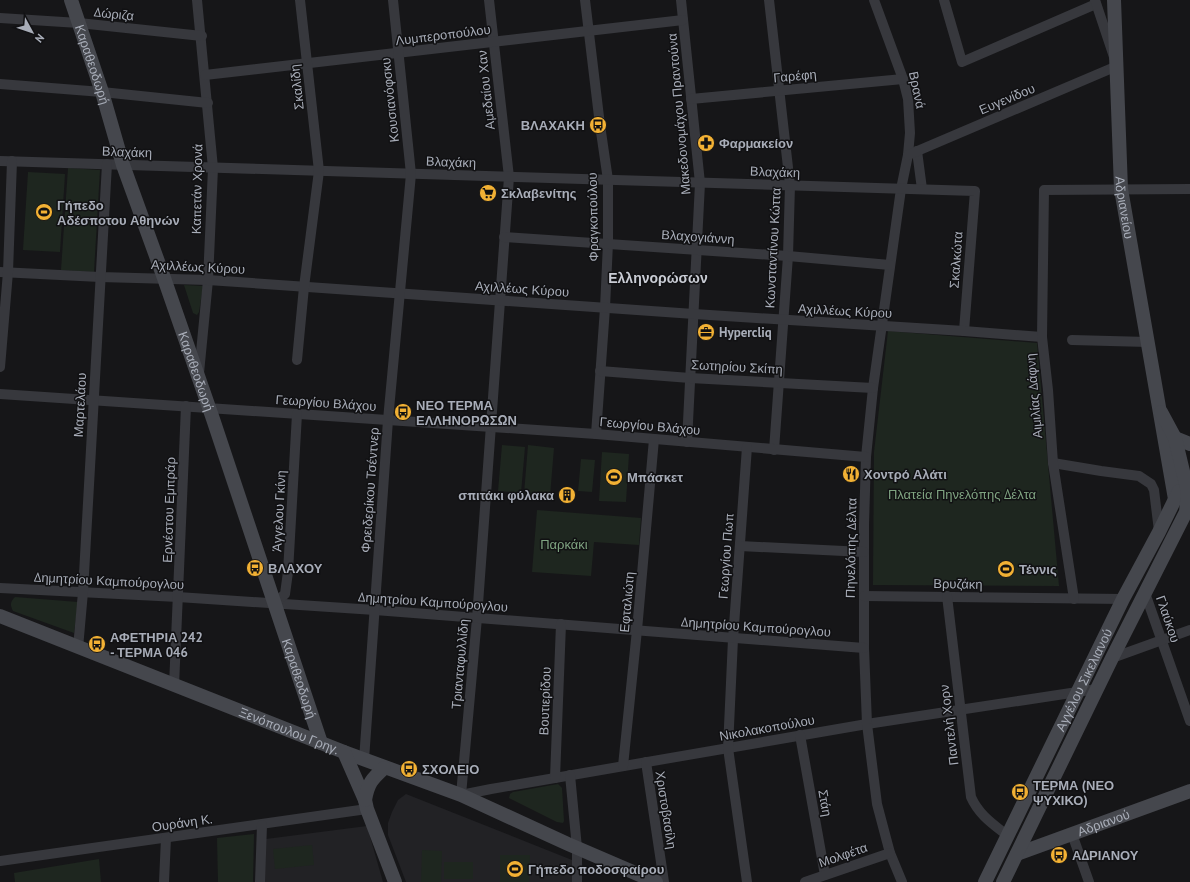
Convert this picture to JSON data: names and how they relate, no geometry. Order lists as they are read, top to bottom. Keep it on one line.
{"streets":{"street":["Δώριζα","Λυμπεροπούλου","Καραθεοδωρή","Γαρέφη","Σκαλίδη","Αμεδαίου Χαν","Βρανά","Ευγενίδου","Κουσιανόφσκυ","Μακεδονομάχου Πραντούνα","Βλαχάκη","Καπετάν Χρονά","Αδριανείου","Φραγκοπούλου","Βλαχογιάννη","Κωνσταντίνου Κώττα","Σκαλκώτα","Αχιλλέως Κύρου","Σωτηρίου Σκίπη","Αιμιλίας Δάφνη","Γεωργίου Βλάχου","Μαρτελάου","Φρειδερίκου Τσέντνερ","Ερνέστου Εμπράρ","Άγγελου Γκίνη","Πηνελόπης Δέλτα","Γεωργίου Πωπ","Δημητρίου Καμπούρογλου","Βρυζάκη","Εφταλιώτη","Γλαύκου","Τριανταφυλλίδη","Αγγέλου Σικελιανού","Βουτιερίδου","Παντελή Χορν","Νικολακοπούλου","Ξενόπουλου Γρηγ.","Στάη","Χριστοβασίλη","Ουράνη Κ.","Αδριανού","Μολφέτα"]},"crossings":[["Δώριζα","Καραθεοδωρή"],["Δώριζα","Καπετάν Χρονά"],["Λυμπεροπούλου","Σκαλίδη"],["Λυμπεροπούλου","Αμεδαίου Χαν"],["Λυμπεροπούλου","Κουσιανόφσκυ"],["Λυμπεροπούλου","Μακεδονομάχου Πραντούνα"],["Λυμπεροπούλου","Καπετάν Χρονά"],["Λυμπεροπούλου","Φραγκοπούλου"],["Καραθεοδωρή","Βλαχάκη"],["Καραθεοδωρή","Καπετάν Χρονά"],["Καραθεοδωρή","Αχιλλέως Κύρου"],["Καραθεοδωρή","Γεωργίου Βλάχου"],["Καραθεοδωρή","Άγγελου Γκίνη"],["Καραθεοδωρή","Δημητρίου Καμπούρογλου"],["Καραθεοδωρή","Ξενόπουλου Γρηγ."],["Γαρέφη","Βρανά"],["Γαρέφη","Μακεδονομάχου Πραντούνα"],["Γαρέφη","Κωνσταντίνου Κώττα"],["Σκαλίδη","Βλαχάκη"],["Αμεδαίου Χαν","Βλαχάκη"],["Αμεδαίου Χαν","Τριανταφυλλίδη"],["Βρανά","Ευγενίδου"],["Βρανά","Βλαχάκη"],["Βρανά","Πηνελόπης Δέλτα"],["Ευγενίδου","Αδριανείου"],["Κουσιανόφσκυ","Βλαχάκη"],["Κουσιανόφσκυ","Φρειδερίκου Τσέντνερ"],["Μακεδονομάχου Πραντούνα","Βλαχάκη"],["Μακεδονομάχου Πραντούνα","Βλαχογιάννη"],["Μακεδονομάχου Πραντούνα","Αχιλλέως Κύρου"],["Μακεδονομάχου Πραντούνα","Σωτηρίου Σκίπη"],["Μακεδονομάχου Πραντούνα","Γεωργίου Βλάχου"],["Βλαχάκη","Καπετάν Χρονά"],["Βλαχάκη","Φραγκοπούλου"],["Βλαχάκη","Κωνσταντίνου Κώττα"],["Βλαχάκη","Σκαλκώτα"],["Βλαχάκη","Μαρτελάου"],["Βλαχάκη","Φρειδερίκου Τσέντνερ"],["Βλαχάκη","Πηνελόπης Δέλτα"],["Βλαχάκη","Τριανταφυλλίδη"],["Καπετάν Χρονά","Αχιλλέως Κύρου"],["Αδριανείου","Αιμιλίας Δάφνη"],["Αδριανείου","Αγγέλου Σικελιανού"],["Φραγκοπούλου","Βλαχογιάννη"],["Φραγκοπούλου","Αχιλλέως Κύρου"],["Φραγκοπούλου","Σωτηρίου Σκίπη"],["Φραγκοπούλου","Γεωργίου Βλάχου"],["Βλαχογιάννη","Κωνσταντίνου Κώττα"],["Βλαχογιάννη","Πηνελόπης Δέλτα"],["Βλαχογιάννη","Τριανταφυλλίδη"],["Κωνσταντίνου Κώττα","Αχιλλέως Κύρου"],["Κωνσταντίνου Κώττα","Σωτηρίου Σκίπη"],["Κωνσταντίνου Κώττα","Γεωργίου Βλάχου"],["Σκαλκώτα","Αχιλλέως Κύρου"],["Αχιλλέως Κύρου","Αιμιλίας Δάφνη"],["Αχιλλέως Κύρου","Μαρτελάου"],["Αχιλλέως Κύρου","Φρειδερίκου Τσέντνερ"],["Αχιλλέως Κύρου","Πηνελόπης Δέλτα"],["Αχιλλέως Κύρου","Τριανταφυλλίδη"],["Σωτηρίου Σκίπη","Πηνελόπης Δέλτα"],["Αιμιλίας Δάφνη","Βρυζάκη"],["Γεωργίου Βλάχου","Μαρτελάου"],["Γεωργίου Βλάχου","Φρειδερίκου Τσέντνερ"],["Γεωργίου Βλάχου","Ερνέστου Εμπράρ"],["Γεωργίου Βλάχου","Άγγελου Γκίνη"],["Γεωργίου Βλάχου","Πηνελόπης Δέλτα"],["Γεωργίου Βλάχου","Γεωργίου Πωπ"],["Γεωργίου Βλάχου","Εφταλιώτη"],["Γεωργίου Βλάχου","Τριανταφυλλίδη"],["Μαρτελάου","Δημητρίου Καμπούρογλου"],["Μαρτελάου","Ξενόπουλου Γρηγ."],["Φρειδερίκου Τσέντνερ","Δημητρίου Καμπούρογλου"],["Φρειδερίκου Τσέντνερ","Ξενόπουλου Γρηγ."],["Ερνέστου Εμπράρ","Δημητρίου Καμπούρογλου"],["Ερνέστου Εμπράρ","Ξενόπουλου Γρηγ."],["Άγγελου Γκίνη","Δημητρίου Καμπούρογλου"],["Πηνελόπης Δέλτα","Δημητρίου Καμπούρογλου"],["Πηνελόπης Δέλτα","Βρυζάκη"],["Πηνελόπης Δέλτα","Νικολακοπούλου"],["Πηνελόπης Δέλτα","Μολφέτα"],["Γεωργίου Πωπ","Δημητρίου Καμπούρογλου"],["Γεωργίου Πωπ","Νικολακοπούλου"],["Δημητρίου Καμπούρογλου","Εφταλιώτη"],["Δημητρίου Καμπούρογλου","Τριανταφυλλίδη"],["Δημητρίου Καμπούρογλου","Βουτιερίδου"],["Βρυζάκη","Αγγέλου Σικελιανού"],["Βρυζάκη","Παντελή Χορν"],["Εφταλιώτη","Νικολακοπούλου"],["Γλαύκου","Αγγέλου Σικελιανού"],["Τριανταφυλλίδη","Νικολακοπούλου"],["Τριανταφυλλίδη","Ξενόπουλου Γρηγ."],["Αγγέλου Σικελιανού","Παντελή Χορν"],["Αγγέλου Σικελιανού","Νικολακοπούλου"],["Αγγέλου Σικελιανού","Αδριανού"],["Βουτιερίδου","Νικολακοπούλου"],["Παντελή Χορν","Νικολακοπούλου"],["Νικολακοπούλου","Ξενόπουλου Γρηγ."],["Νικολακοπούλου","Στάη"],["Νικολακοπούλου","Χριστοβασίλη"],["Ξενόπουλου Γρηγ.","Χριστοβασίλη"],["Στάη","Μολφέτα"]],"districts":["Ελληνορώσων"],"parks":["Πλατεία Πηνελόπης Δέλτα","Παρκάκι"],"places":{"bus stop":["ΒΛΑΧΑΚΗ","ΝΕΟ ΤΕΡΜΑ ΕΛΛΗΝΟΡΩΣΩΝ","ΒΛΑΧΟΥ","ΑΦΕΤΗΡΙΑ 242 - ΤΕΡΜΑ 046","ΣΧΟΛΕΙΟ","ΤΕΡΜΑ (ΝΕΟ ΨΥΧΙΚΟ)","ΑΔΡΙΑΝΟΥ"],"pharmacy":["Φαρμακείον"],"supermarket":["Σκλαβενίτης"],"sports":["Γήπεδο Αδέσποτου Αθηνών","Μπάσκετ","Τέννις","Γήπεδο ποδοσφαίρου"],"office":["Hypercliq"],"restaurant":["Χοντρό Αλάτι"],"building":["σπιτάκι φύλακα"]},"north":"bottom right"}
